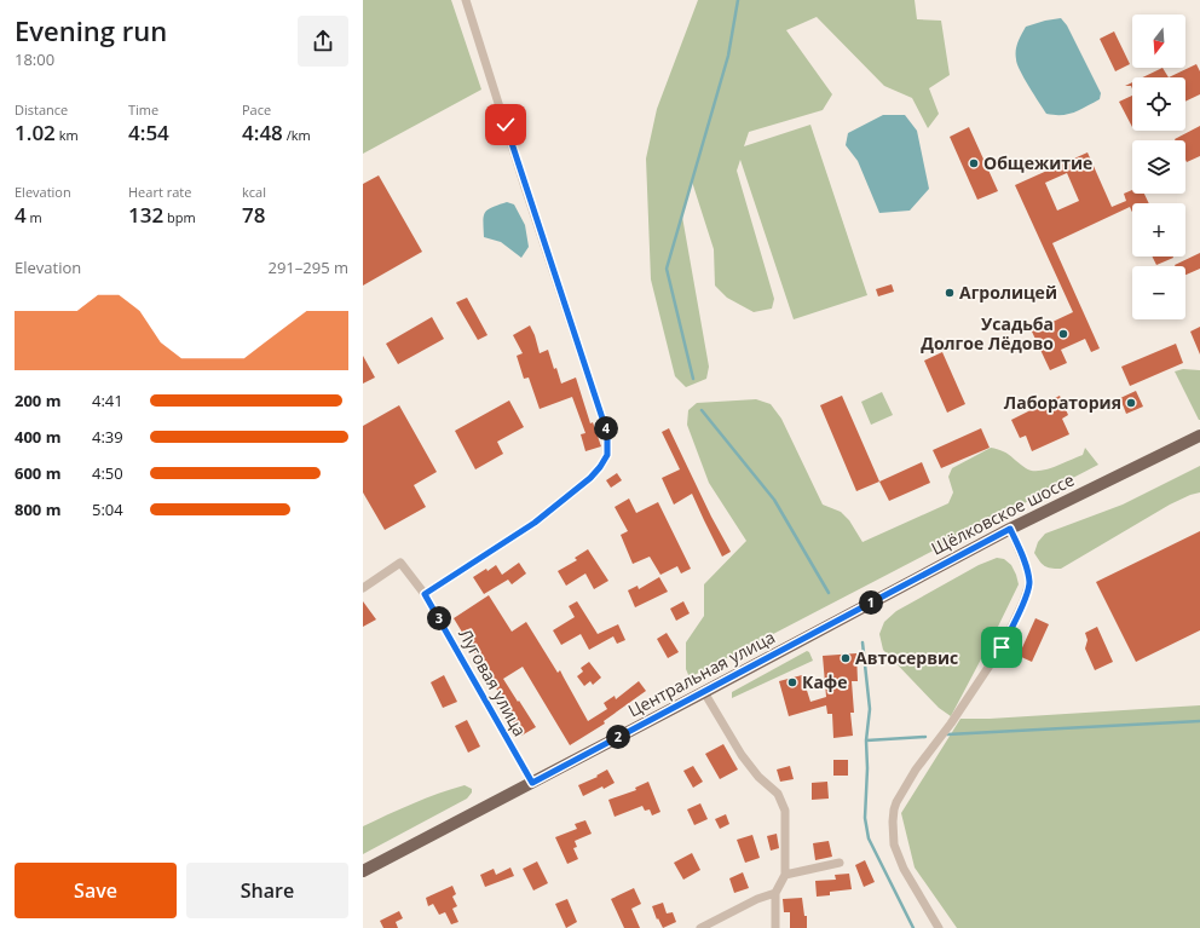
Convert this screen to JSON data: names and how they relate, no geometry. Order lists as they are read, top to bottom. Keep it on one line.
{"streets":{"main road":["Щёлковское шоссе","Центральная улица"],"street":["Луговая улица"]},"crossings":[["Щёлковское шоссе","Центральная улица"],["Центральная улица","Луговая улица"]],"places":["Общежитие","Агролицей","Усадьба Долгое Лёдово","Лаборатория","Автосервис","Кафе"],"north":"bottom","page":{"heading":["Evening run","18:00"],"map_buttons":["+","−"],"stats":[["Distance","1.02 km"],["Time","4:54"],["Pace","4:48 /km"],["Elevation","4 m"],["Heart rate","132 bpm"],["kcal","78"]],"chart":["Elevation","291–295 m"],"list":[{"name":"200 m","note":"4:41"},{"name":"400 m","note":"4:39"},{"name":"600 m","note":"4:50"},{"name":"800 m","note":"5:04"}],"pins":["4","1","3","2"],"buttons":["Save","Share"]}}
